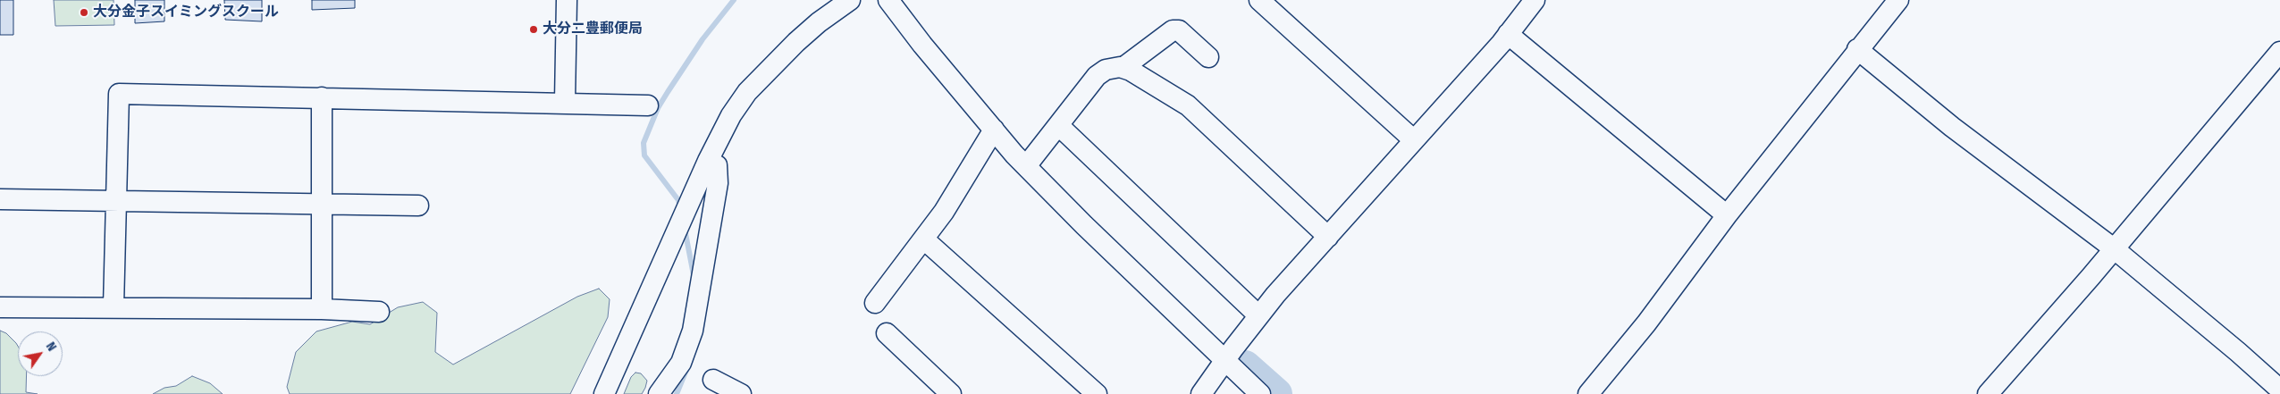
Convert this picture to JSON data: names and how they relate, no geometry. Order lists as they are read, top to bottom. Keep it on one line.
{"places":["大分金子スイミングスクール","大分二豊郵便局"],"north":"top right"}
